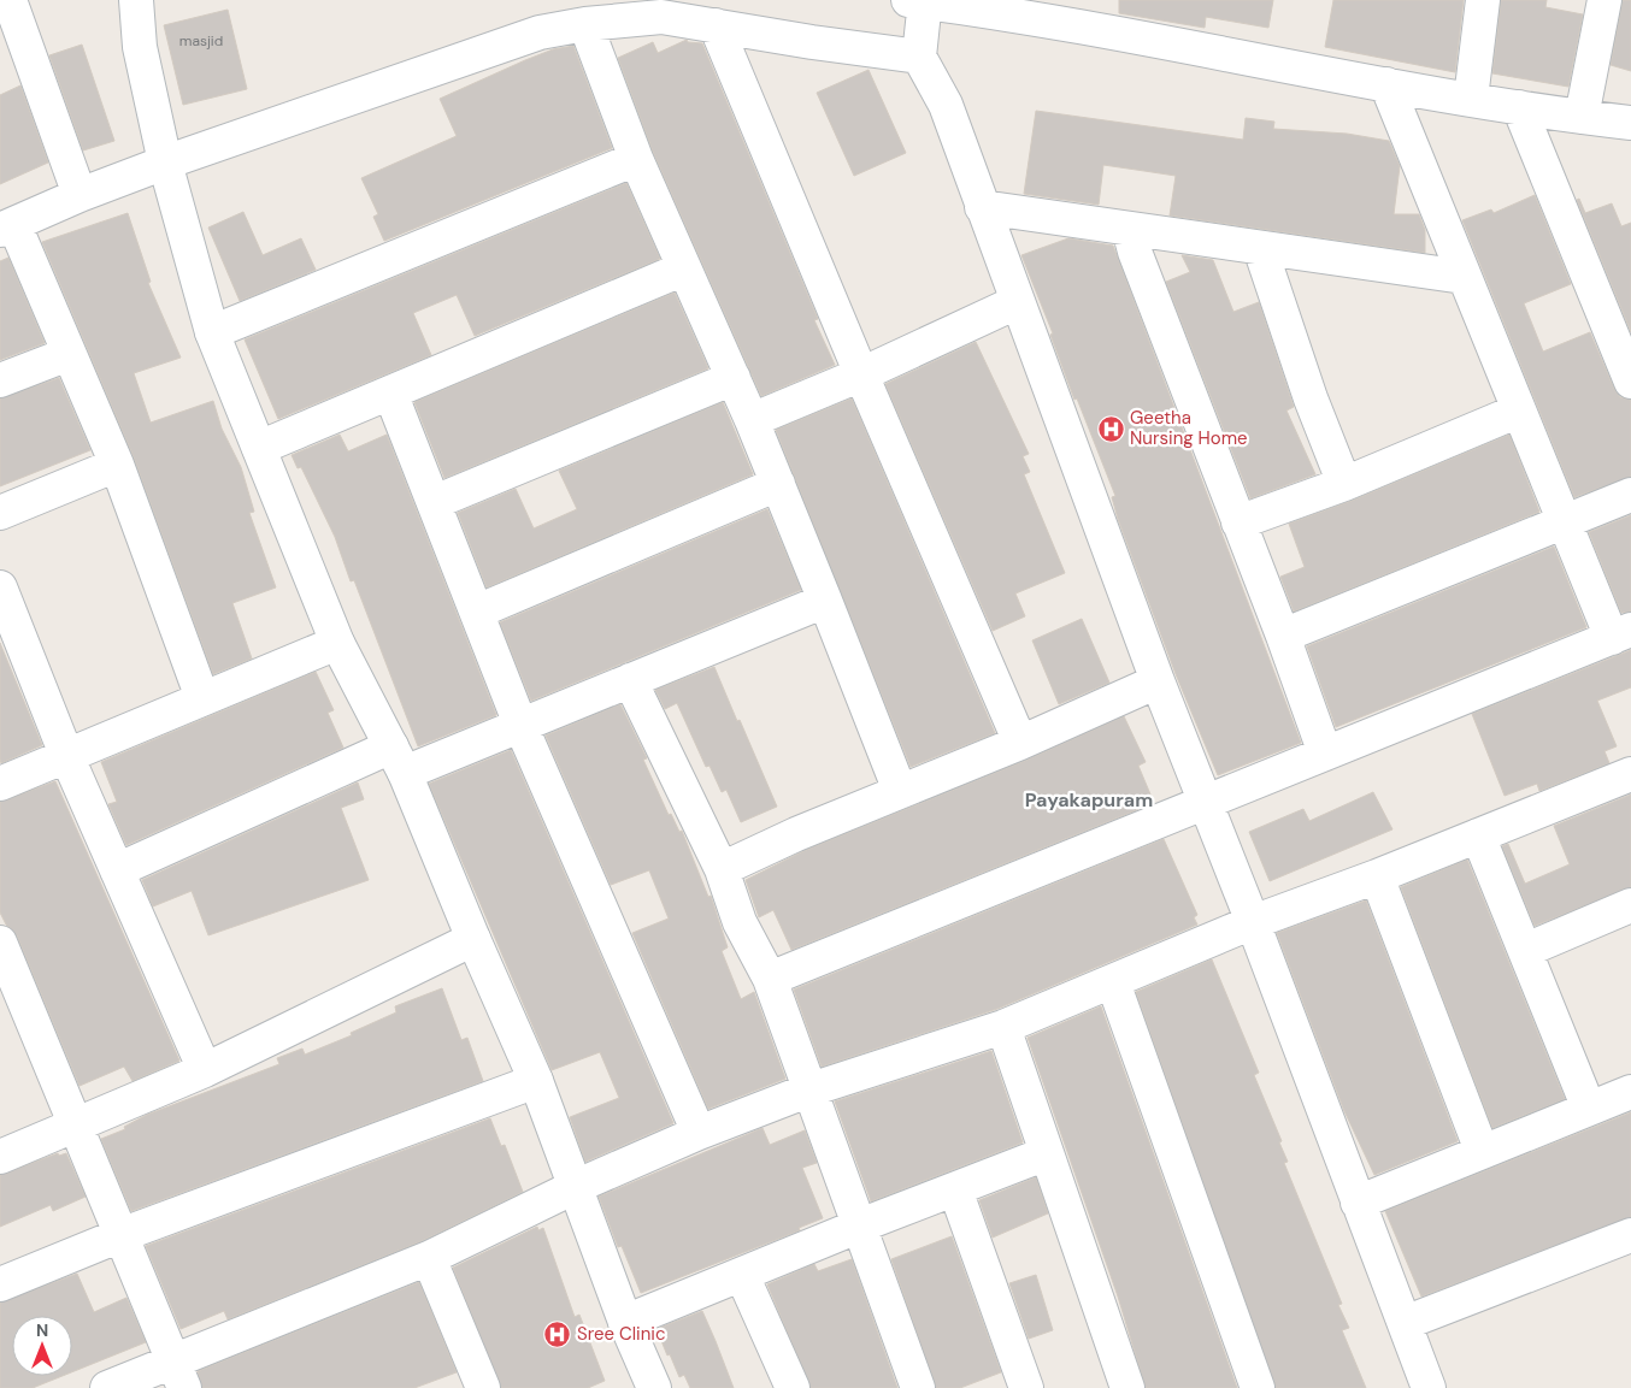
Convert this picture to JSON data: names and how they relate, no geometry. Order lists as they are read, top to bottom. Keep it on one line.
{"districts":["Payakapuram"],"places":{"hospital":["Geetha Nursing Home","Sree Clinic"]},"house_numbers":["masjid"],"north":"top"}
